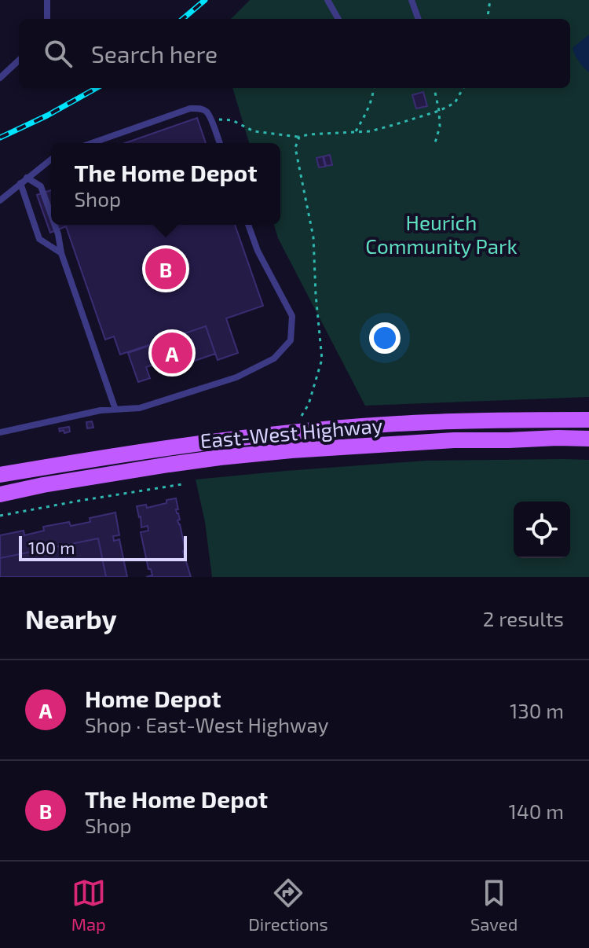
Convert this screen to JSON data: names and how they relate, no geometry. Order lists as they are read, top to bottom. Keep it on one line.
{"streets":{"main road":["East-West Highway"]},"parks":["Heurich Community Park"],"scale_bar":"100 m","page":{"search":"Search here","popup":["The Home Depot","Shop"],"pins":["B","A"],"scale":"100 m","heading":["Nearby","2 results"],"list":[{"mark":"A","name":"Home Depot","note":"Shop · East-West Highway","value":"130 m"},{"mark":"B","name":"The Home Depot","note":"Shop","value":"140 m"}],"nav":["Map","Directions","Saved"]}}
